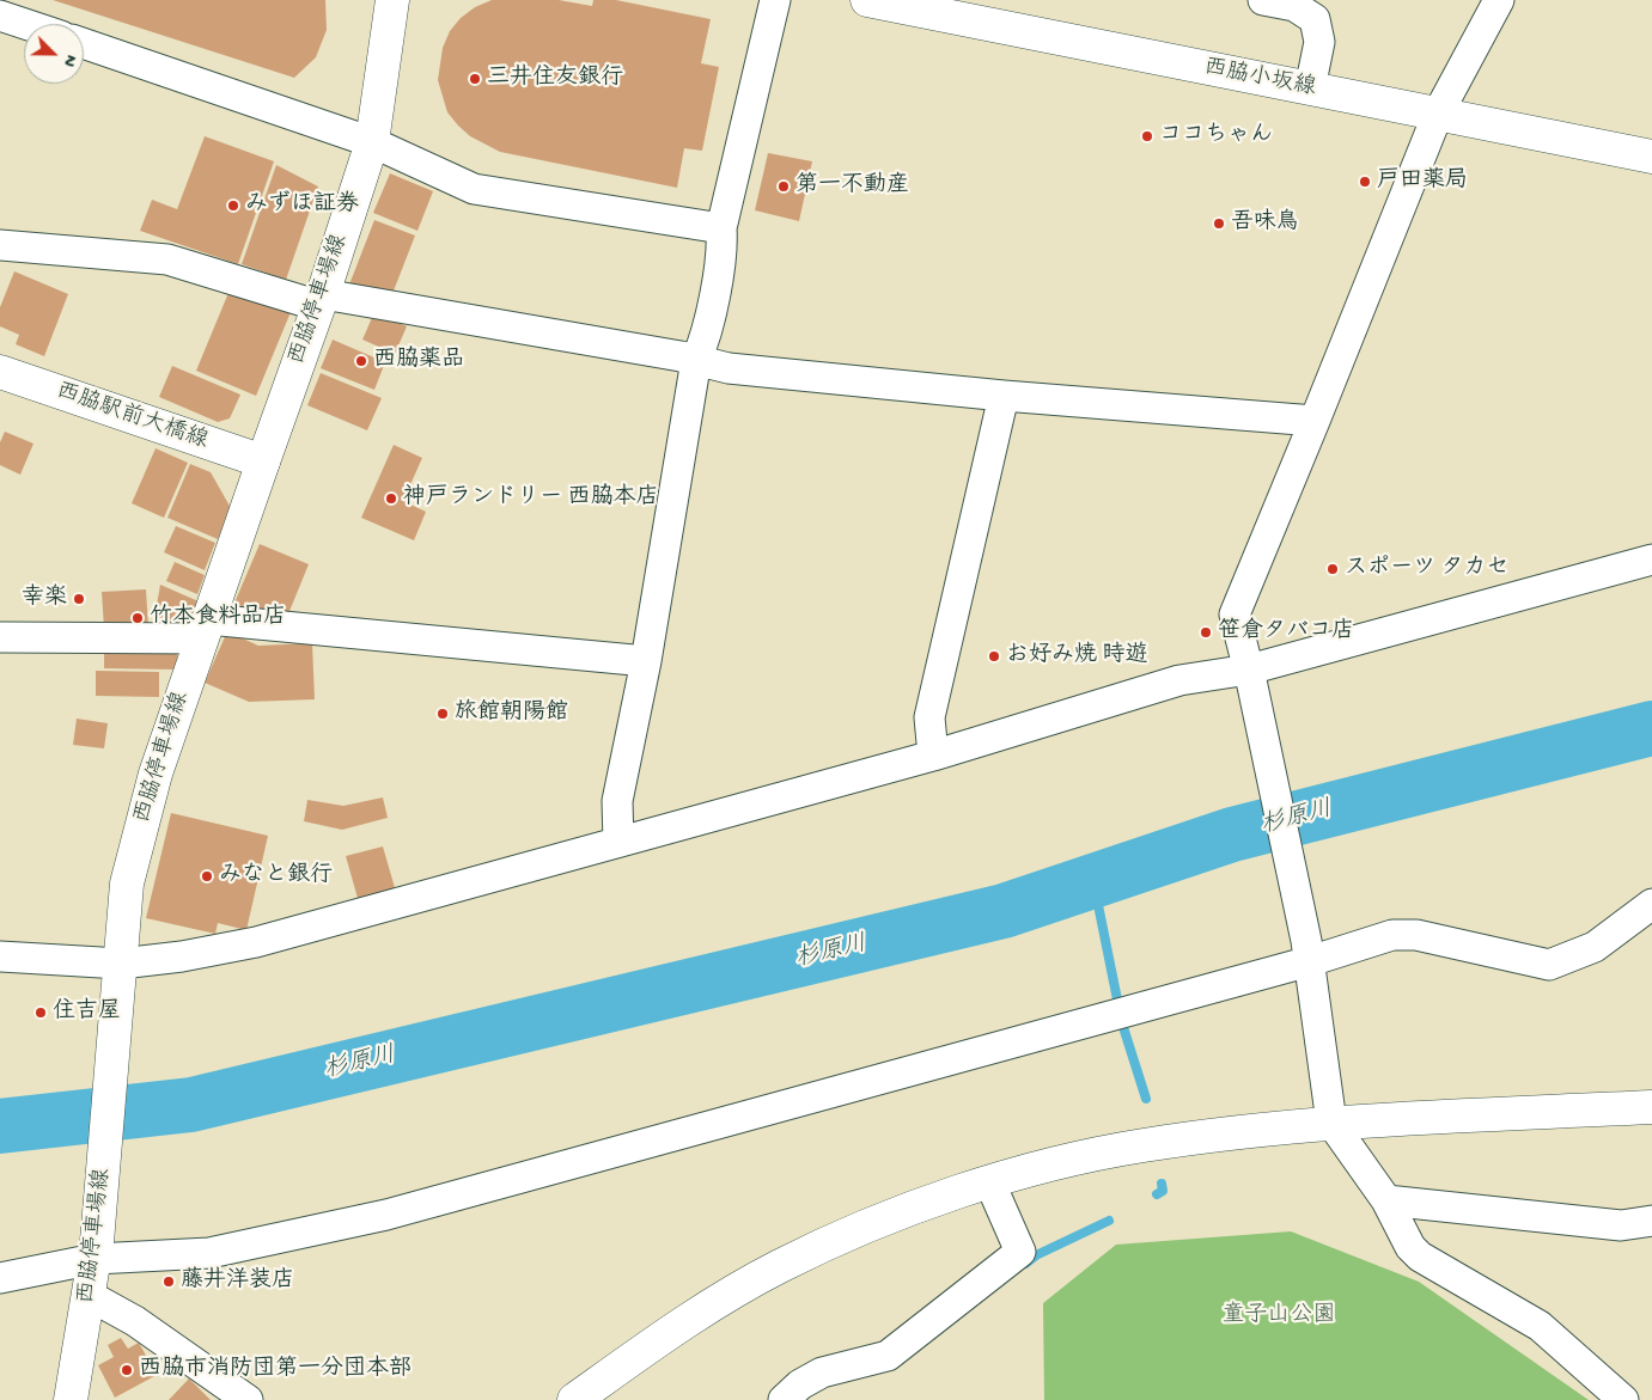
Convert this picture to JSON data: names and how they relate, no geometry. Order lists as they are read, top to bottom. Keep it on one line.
{"streets":{"street":["西脇小坂線","西脇停車場線","西脇駅前大橋線"]},"crossings":[["西脇停車場線","西脇駅前大橋線"]],"water":["杉原川"],"parks":["童子山公園"],"places":["三井住友銀行","ココちゃん","戸田薬局","第一不動産","みずほ証券","吾味鳥","西脇薬品","神戸ランドリー 西脇本店","スポーツ タカセ","幸楽","竹本食料品店","笹倉タバコ店","お好み焼 時遊","旅館朝陽館","みなと銀行","住吉屋","藤井洋装店","西脇市消防団第一分団本部"],"north":"bottom right"}
